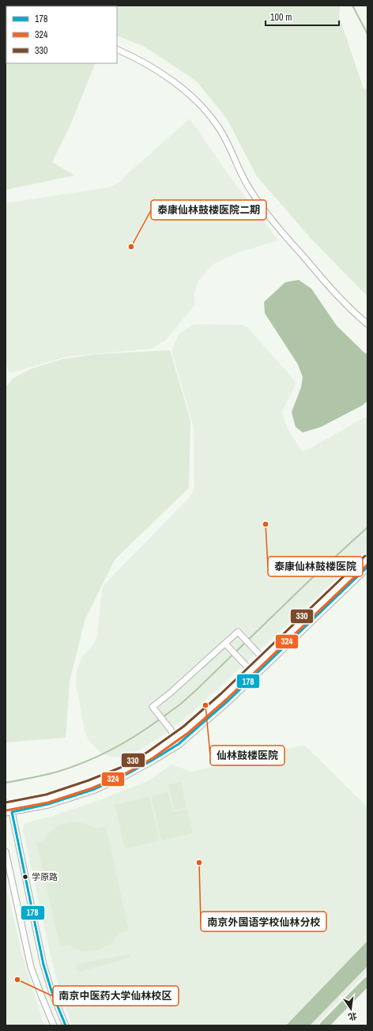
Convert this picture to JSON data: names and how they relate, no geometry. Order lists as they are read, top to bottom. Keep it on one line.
{"places":["泰康仙林鼓楼医院二期","泰康仙林鼓楼医院","仙林鼓楼医院","南京外国语学校仙林分校","学原路","南京中医药大学仙林校区"],"lines":["transit line 330","transit line 324","transit line 178"],"legend":["178","324","330"],"scale_bar":"100 m","north":"bottom"}
